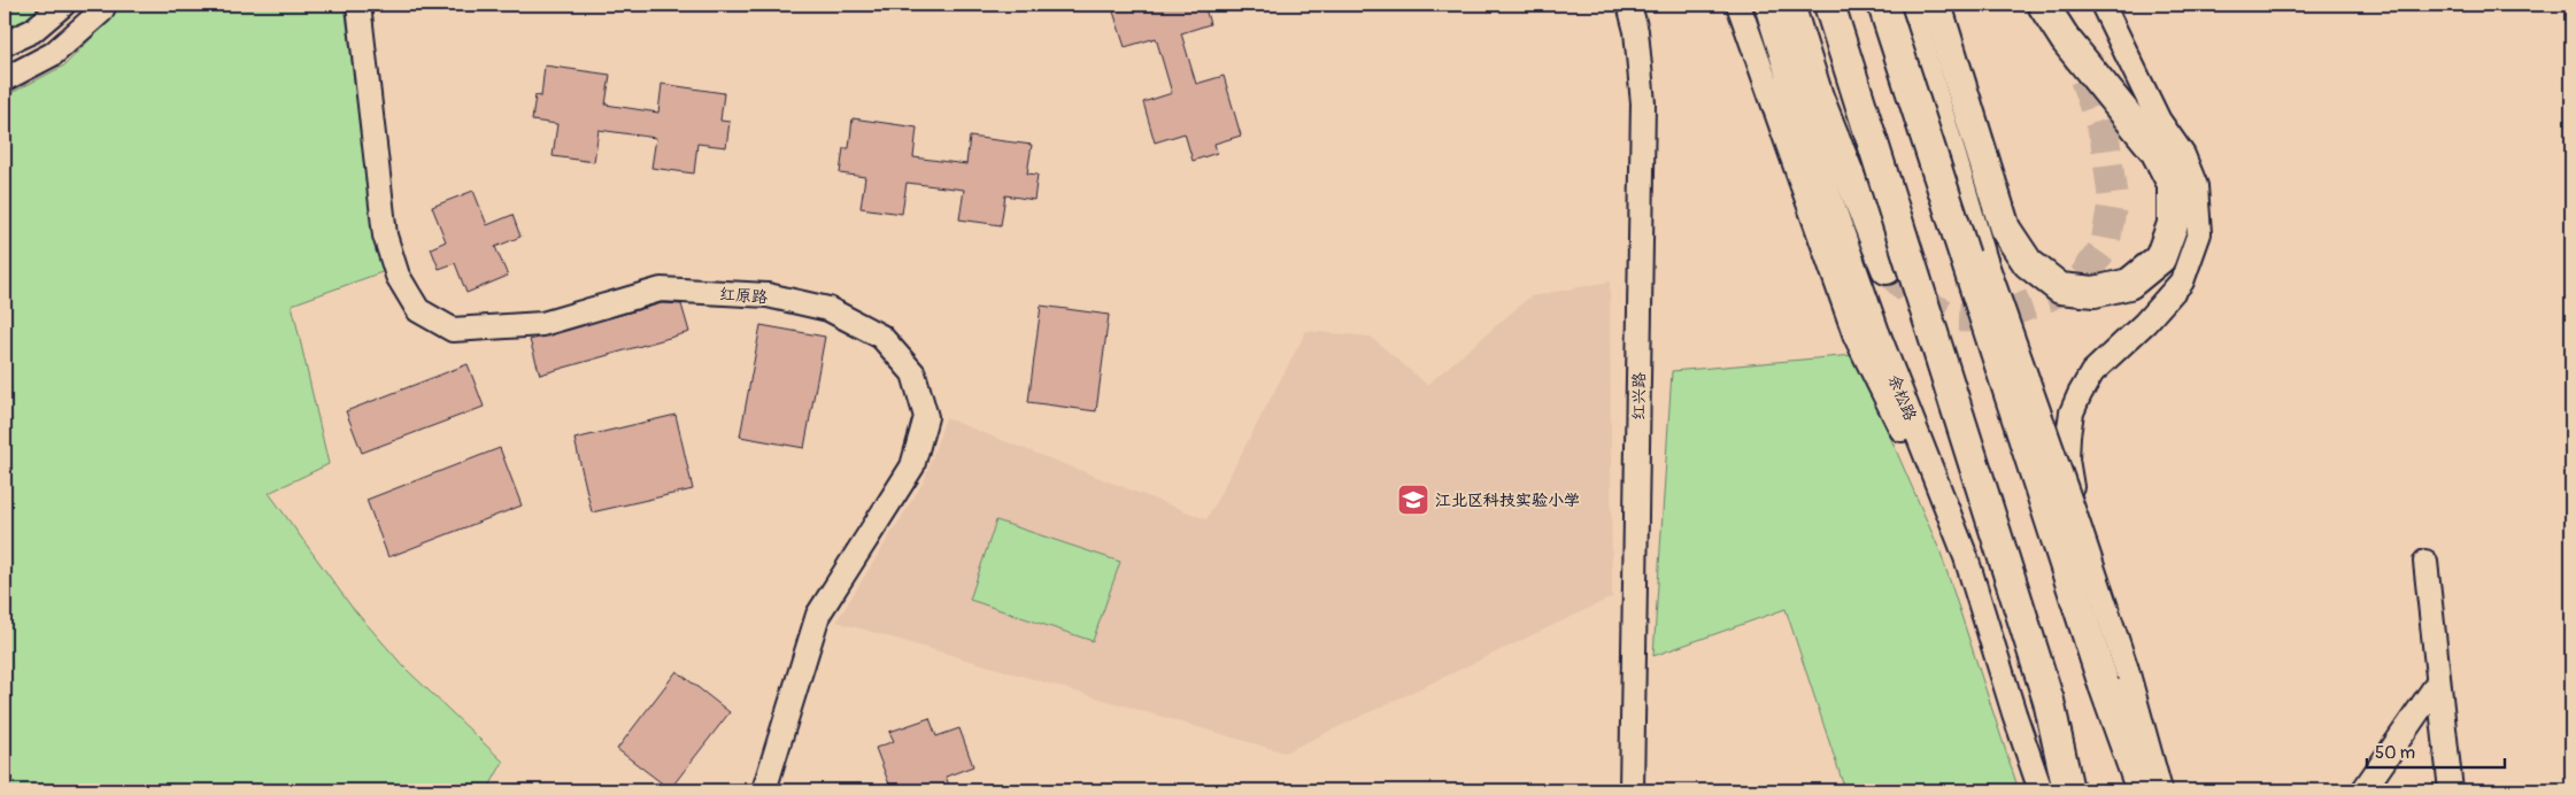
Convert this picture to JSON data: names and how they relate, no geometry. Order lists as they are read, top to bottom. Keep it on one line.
{"streets":{"main road":["红原路","红兴路","余松路"]},"places":{"school or university":["江北区科技实验小学"]},"scale_bar":"50 m"}
